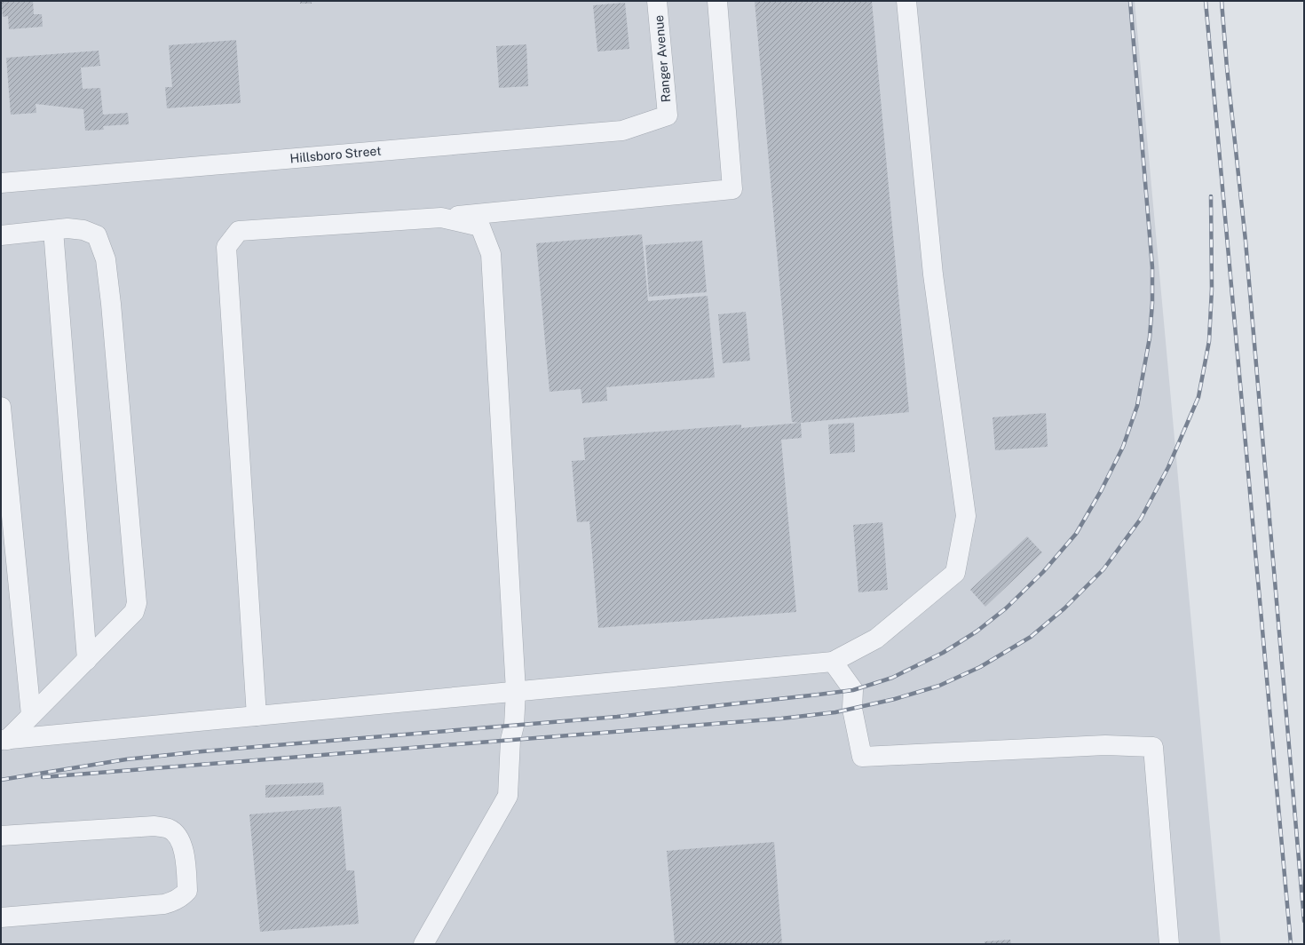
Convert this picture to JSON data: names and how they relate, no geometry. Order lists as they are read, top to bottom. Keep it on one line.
{"streets":{"street":["Ranger Avenue","Hillsboro Street"]},"crossings":[["Ranger Avenue","Hillsboro Street"]]}
